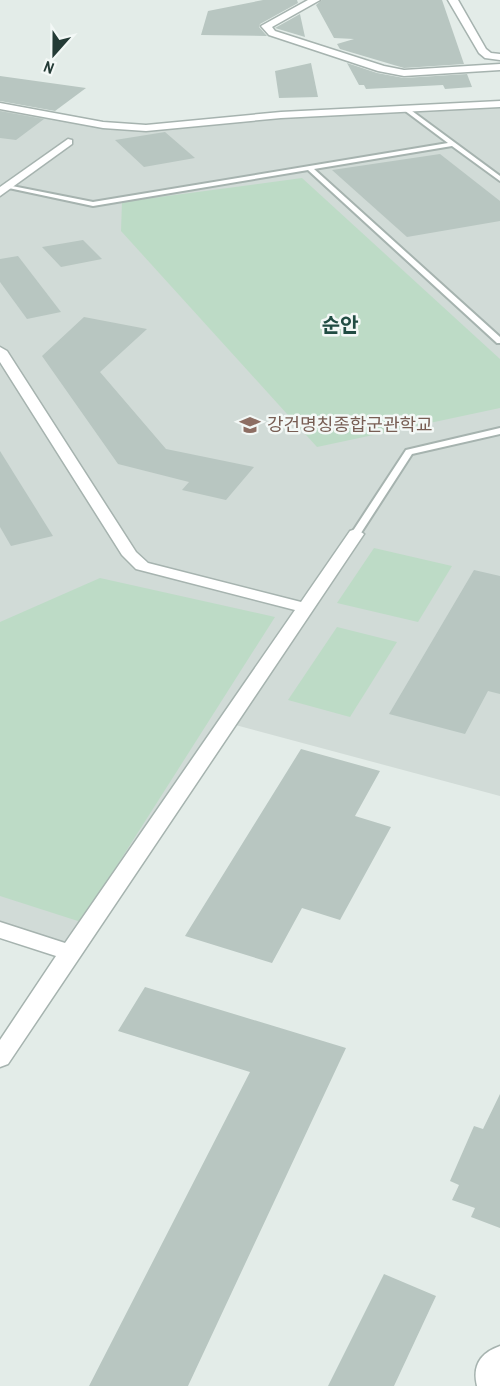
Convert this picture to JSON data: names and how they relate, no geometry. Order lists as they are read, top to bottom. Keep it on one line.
{"districts":["순안"],"places":{"school or university":["강건명칭종합군관학교"]},"north":"bottom"}
